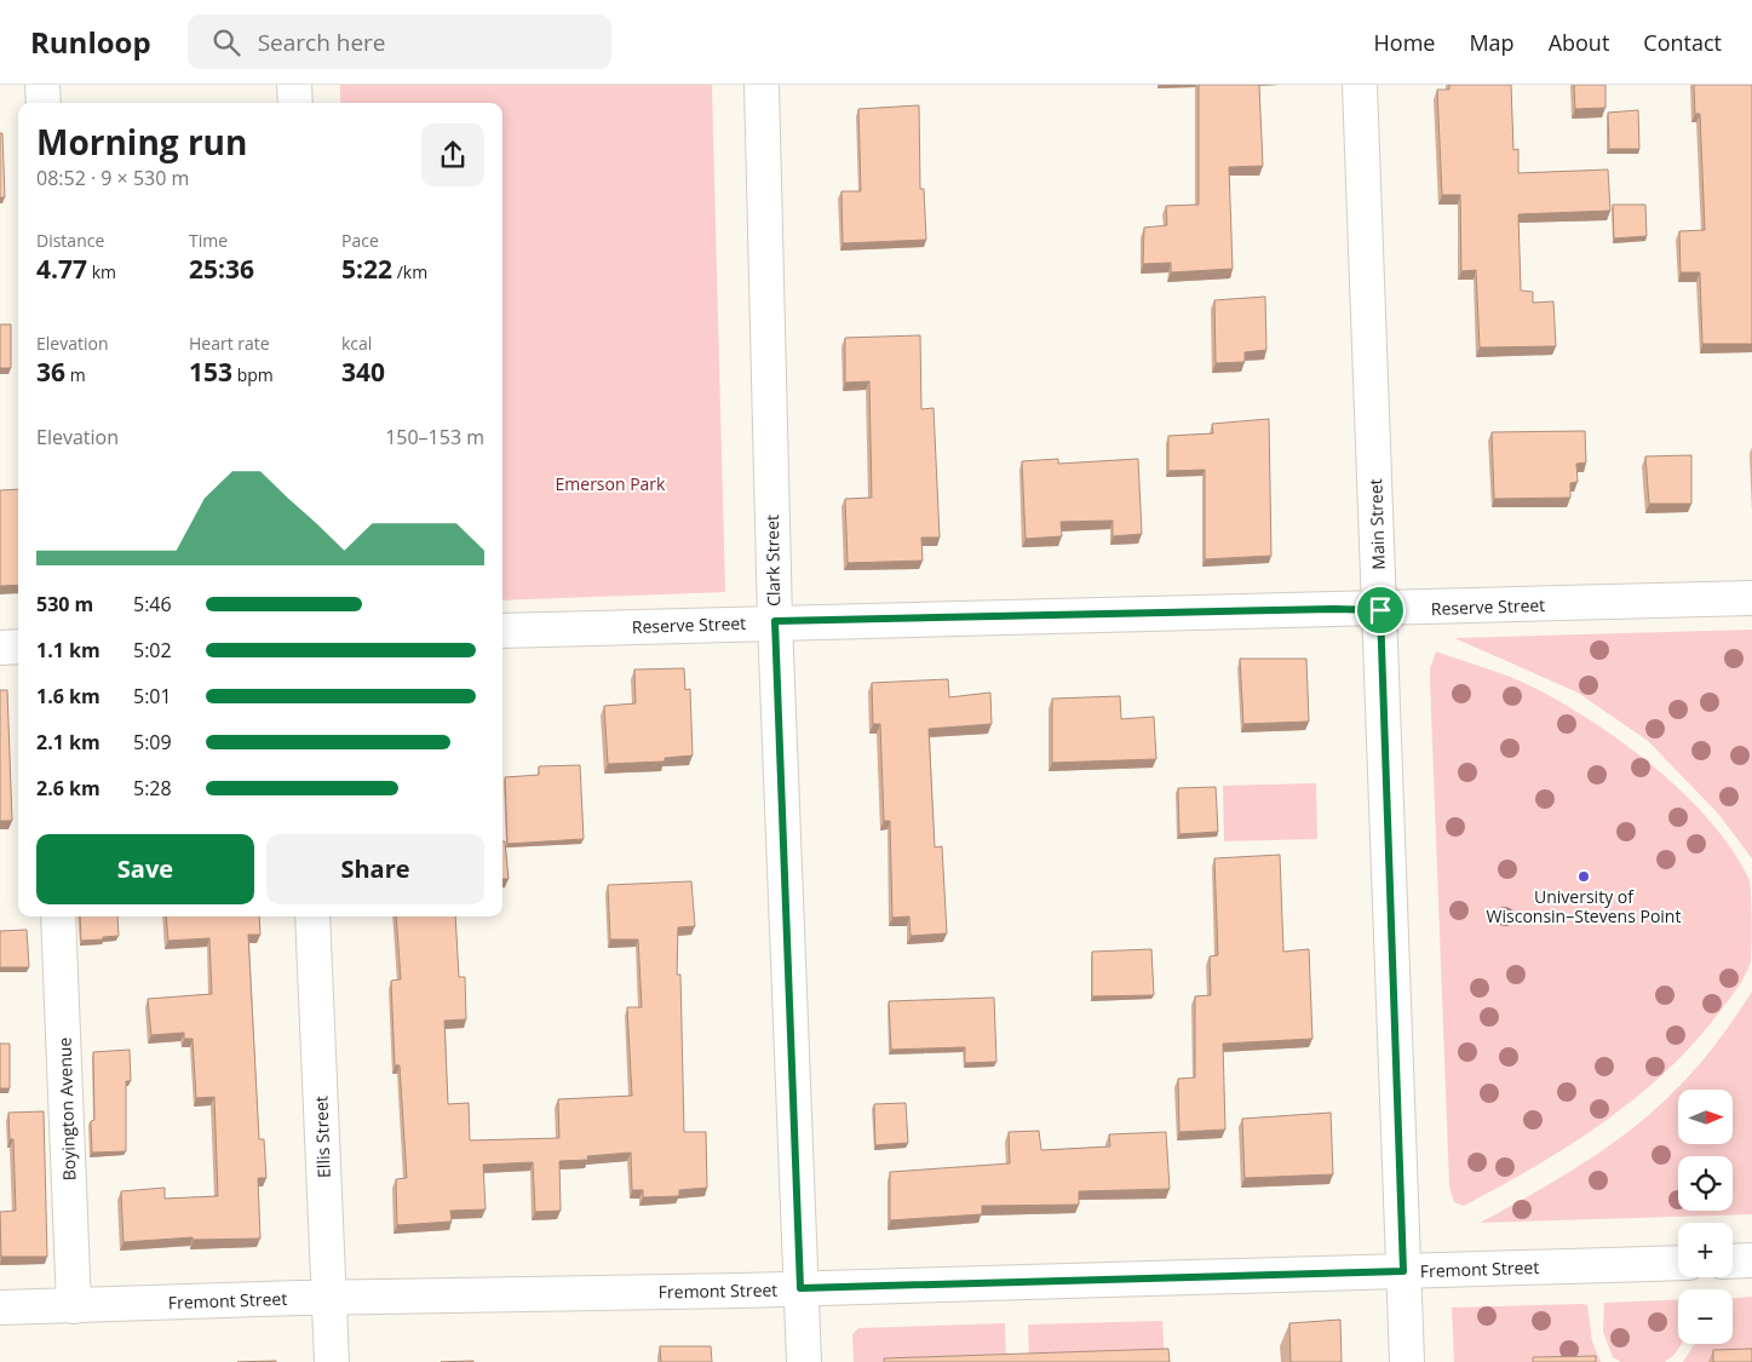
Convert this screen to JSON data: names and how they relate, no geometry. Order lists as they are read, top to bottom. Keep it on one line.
{"streets":{"street":["Main Street","Clark Street","Reserve Street","Boyington Avenue","Ellis Street","Fremont Street"]},"crossings":[["Main Street","Reserve Street"],["Main Street","Fremont Street"],["Clark Street","Reserve Street"],["Clark Street","Fremont Street"],["Boyington Avenue","Fremont Street"],["Ellis Street","Fremont Street"]],"parks":["Emerson Park"],"places":["University of Wisconsin–Stevens Point"],"north":"right","page":{"header":"Runloop","search":"Search here","nav":["Home","Map","About","Contact"],"heading":["Morning run","08:52 · 9 × 530 m"],"stats":[["Distance","4.77 km"],["Time","25:36"],["Pace","5:22 /km"],["Elevation","36 m"],["Heart rate","153 bpm"],["kcal","340"]],"chart":["Elevation","150–153 m"],"list":[{"name":"530 m","note":"5:46"},{"name":"1.1 km","note":"5:02"},{"name":"1.6 km","note":"5:01"},{"name":"2.1 km","note":"5:09"},{"name":"2.6 km","note":"5:28"}],"buttons":["Save","Share"],"map_buttons":["+","−"]}}
